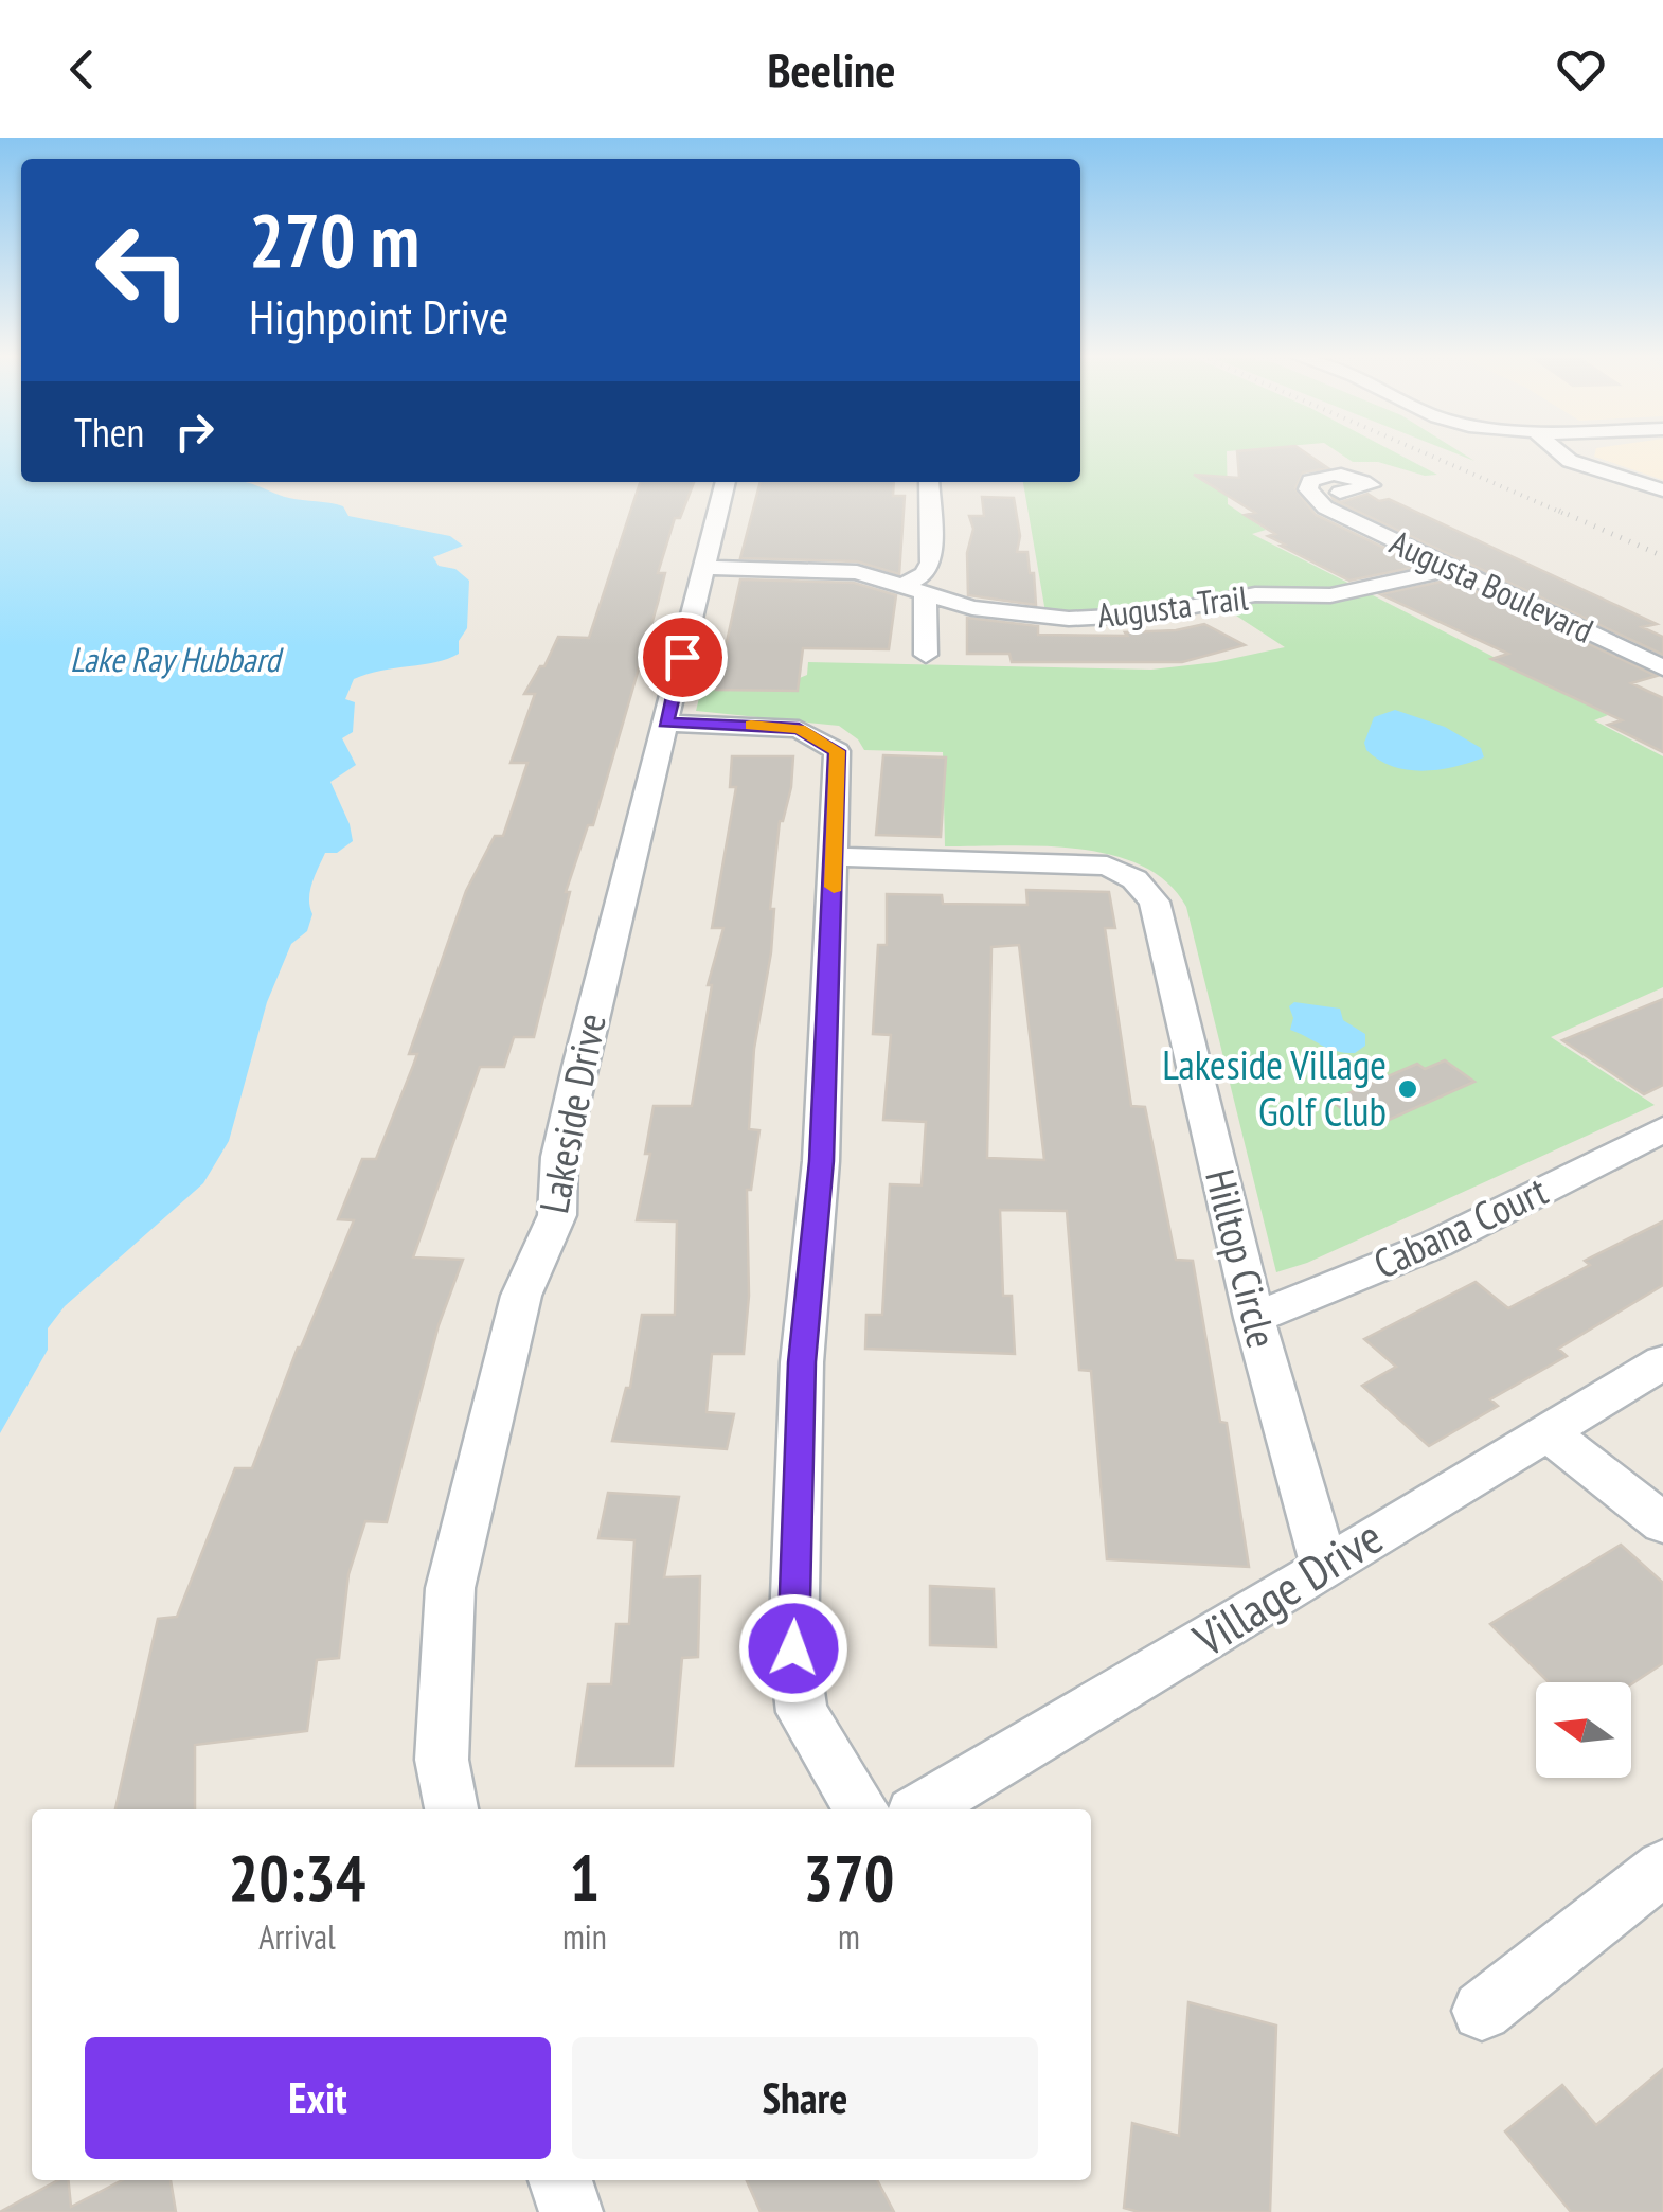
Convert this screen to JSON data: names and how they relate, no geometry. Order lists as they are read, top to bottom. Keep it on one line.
{"streets":{"street":["Augusta Boulevard","Augusta Trail","Lakeside Drive","Cabana Court","Hilltop Circle","Village Drive"]},"crossings":[["Augusta Boulevard","Augusta Trail"],["Augusta Trail","Lakeside Drive"],["Cabana Court","Hilltop Circle"],["Hilltop Circle","Village Drive"]],"water":["Lake Ray Hubbard"],"places":["Lakeside Village Golf Club"],"north":"left","page":{"header":"Beeline","turn":["270 m","Highpoint Drive"],"then":"Then","eta":["20:34","Arrival","1","min","370","m"],"buttons":["Exit","Share"]}}
